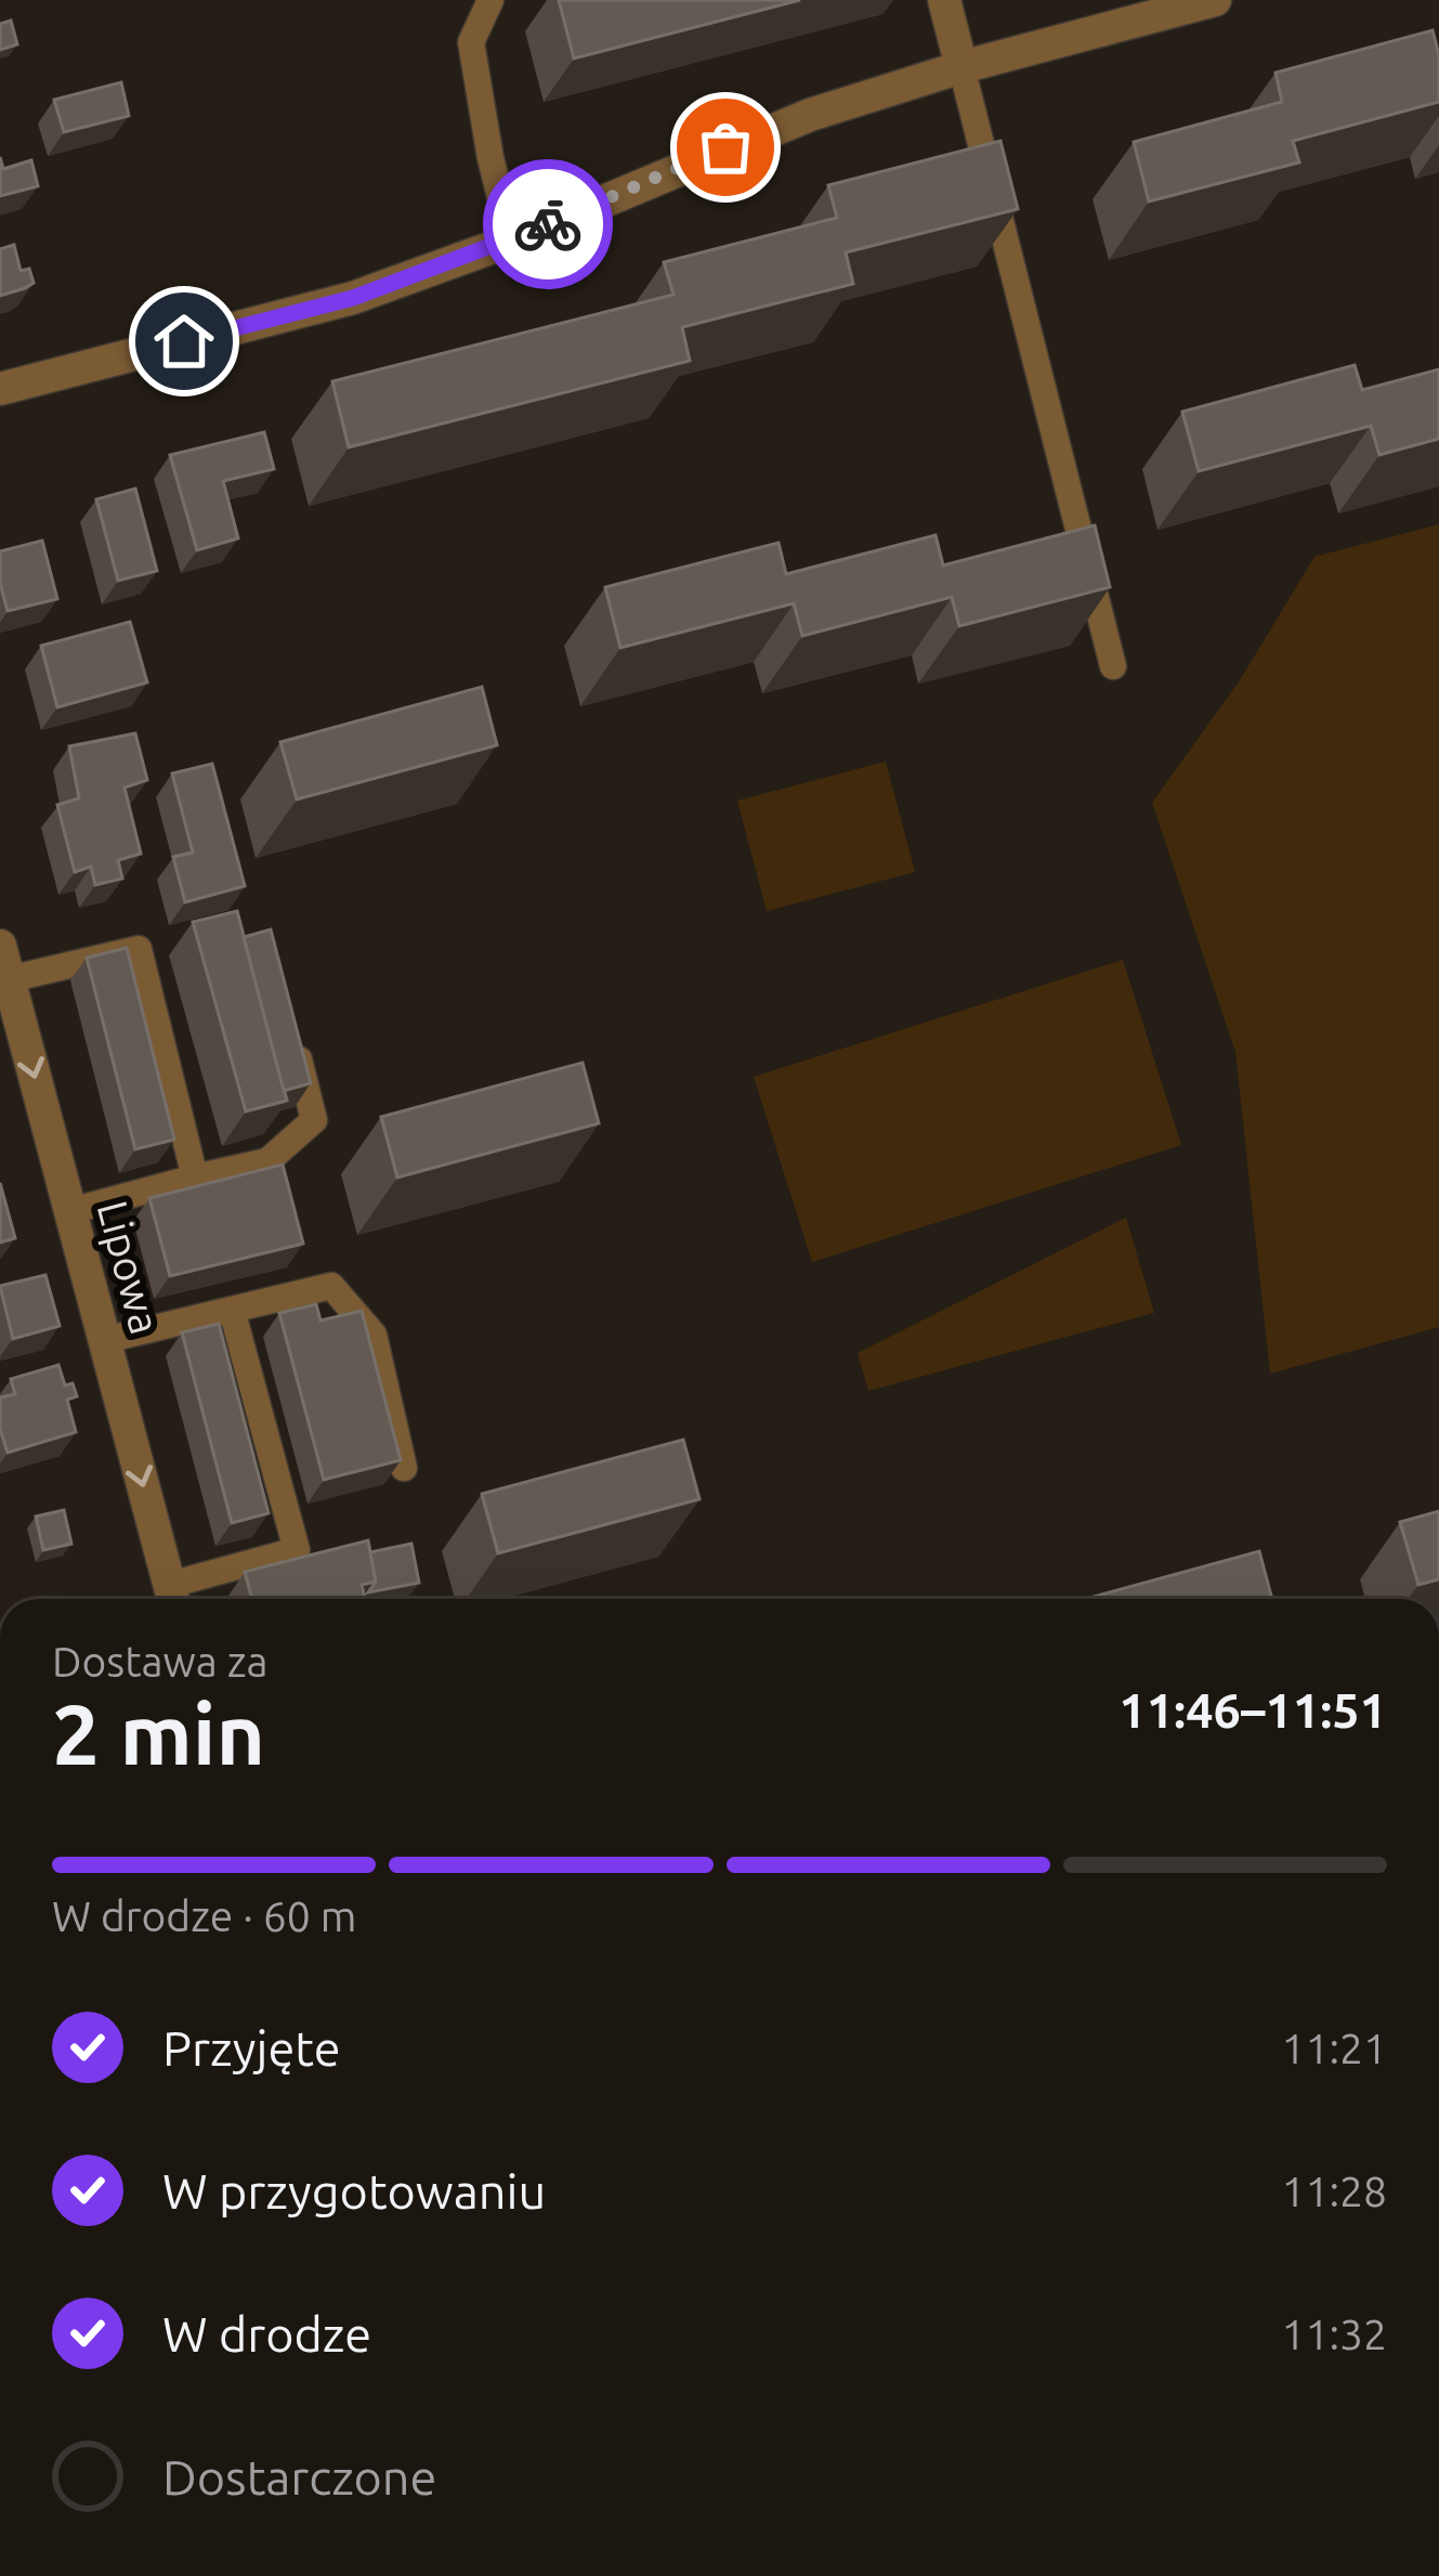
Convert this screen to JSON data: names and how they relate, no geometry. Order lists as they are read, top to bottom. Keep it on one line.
{"streets":{"street":["Lipowa"]},"one_way":["Lipowa"],"page":{"heading":["2 min","Dostawa za","11:46–11:51"],"bar":"W drodze · 60 m","list":[["Przyjęte","11:21"],["W przygotowaniu","11:28"],["W drodze","11:32"],"Dostarczone"]}}
